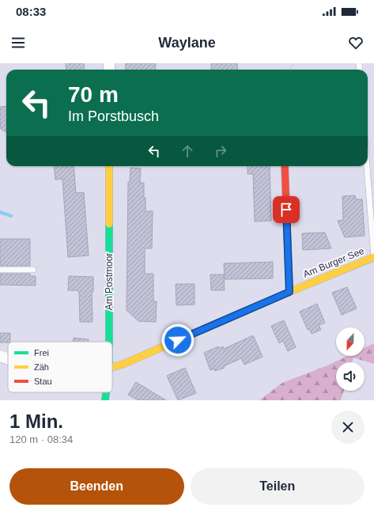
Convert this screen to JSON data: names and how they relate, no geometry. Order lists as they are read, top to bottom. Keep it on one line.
{"streets":{"street":["Am Burger See","Am Postmoor"]},"legend":["Frei","Zäh","Stau"],"north":"bottom","page":{"status":"08:33","header":"Waylane","turn":["70 m","Im Porstbusch"],"heading":["1 Min.","120 m · 08:34"],"buttons":["Beenden","Teilen"]}}
